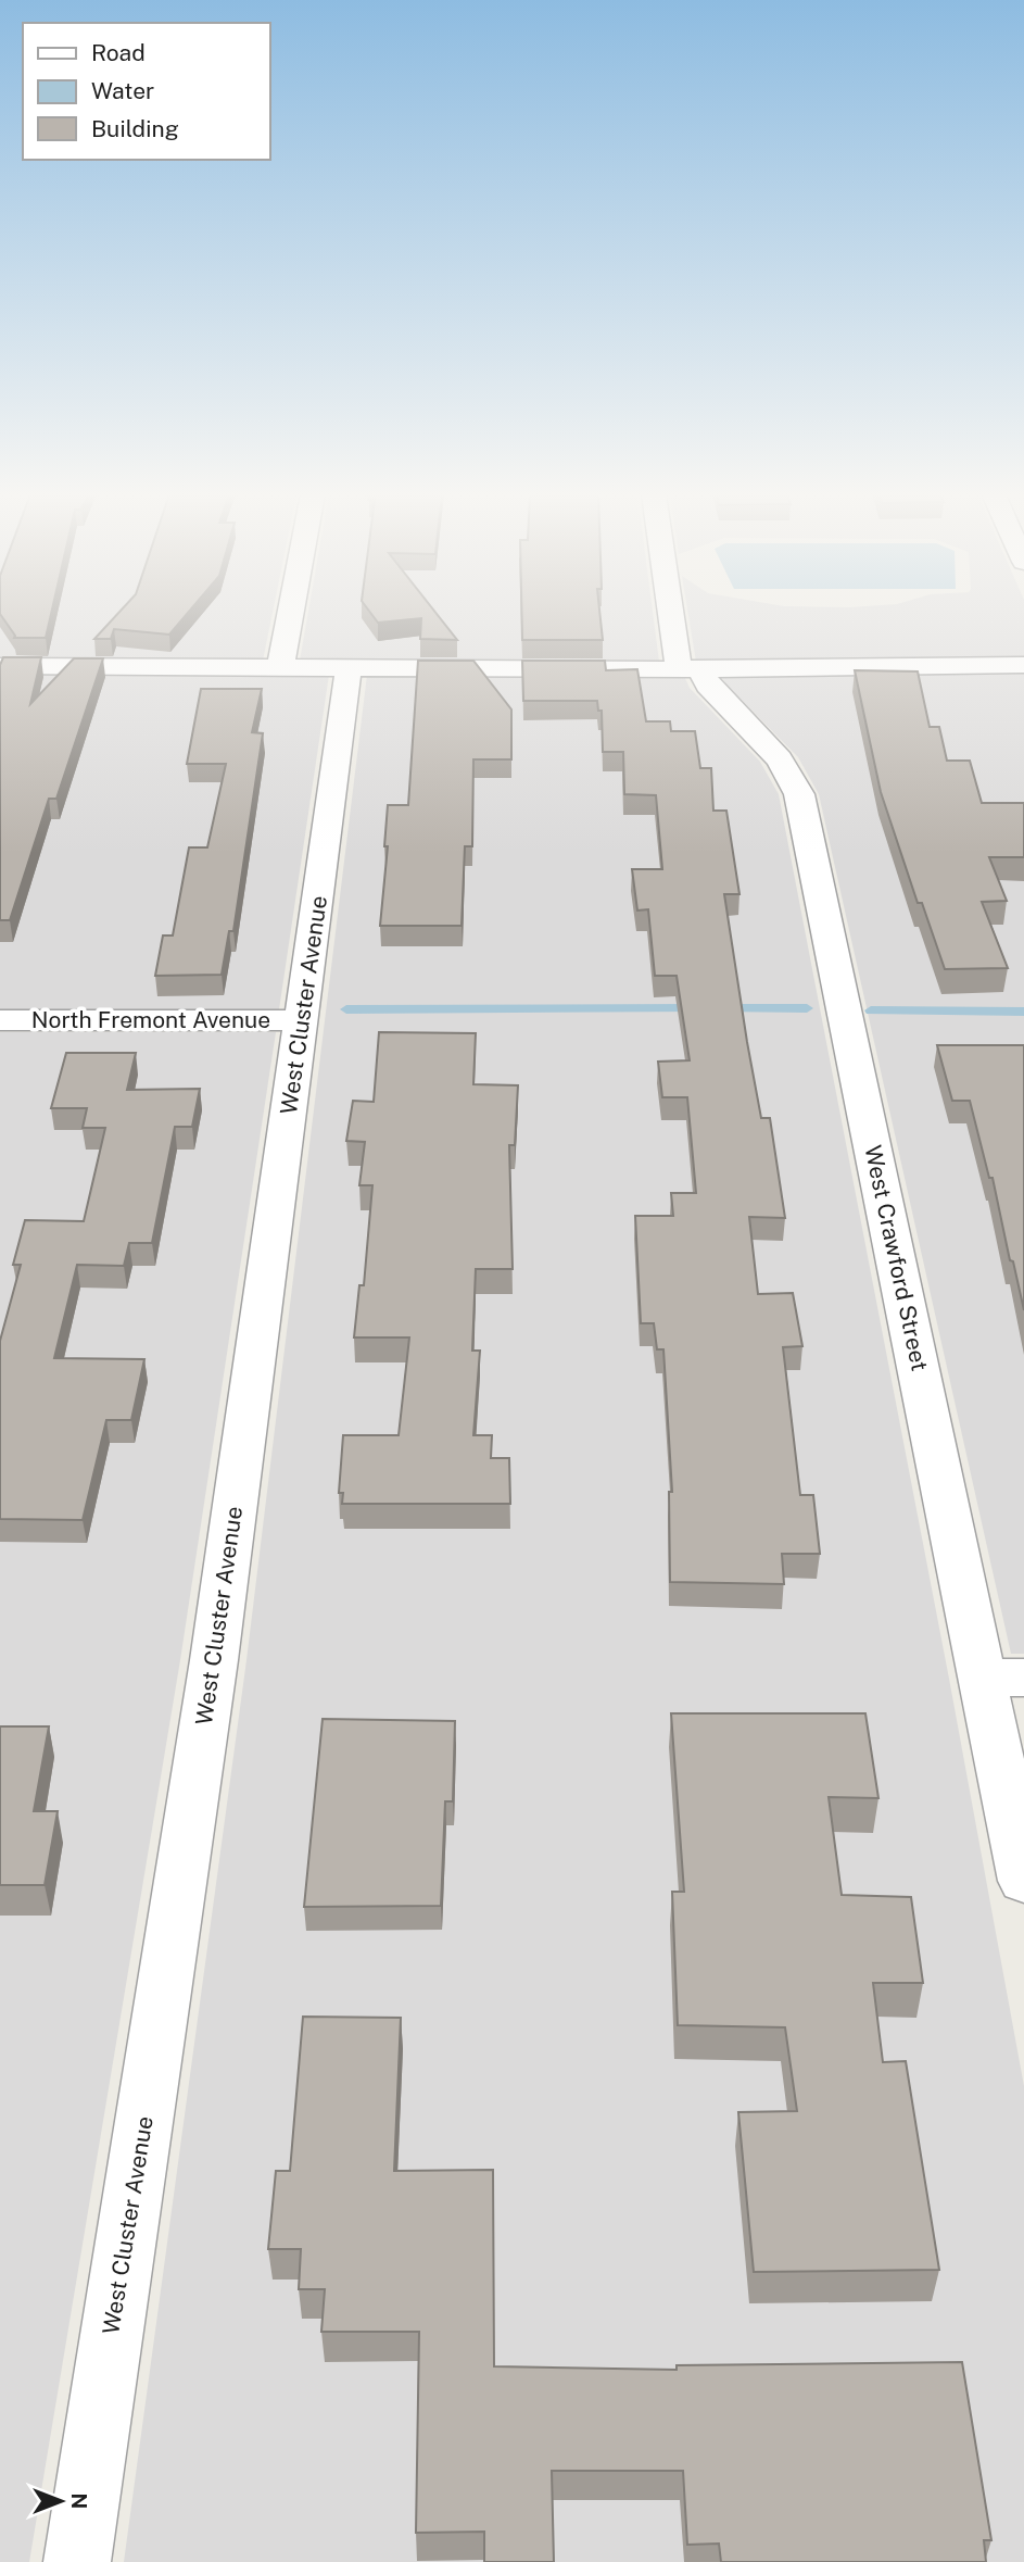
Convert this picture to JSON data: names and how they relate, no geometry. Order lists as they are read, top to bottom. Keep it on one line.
{"streets":{"street":["West Cluster Avenue","North Fremont Avenue","West Crawford Street"]},"crossings":[["West Cluster Avenue","North Fremont Avenue"]],"legend":["Road","Water","Building"],"north":"right"}
